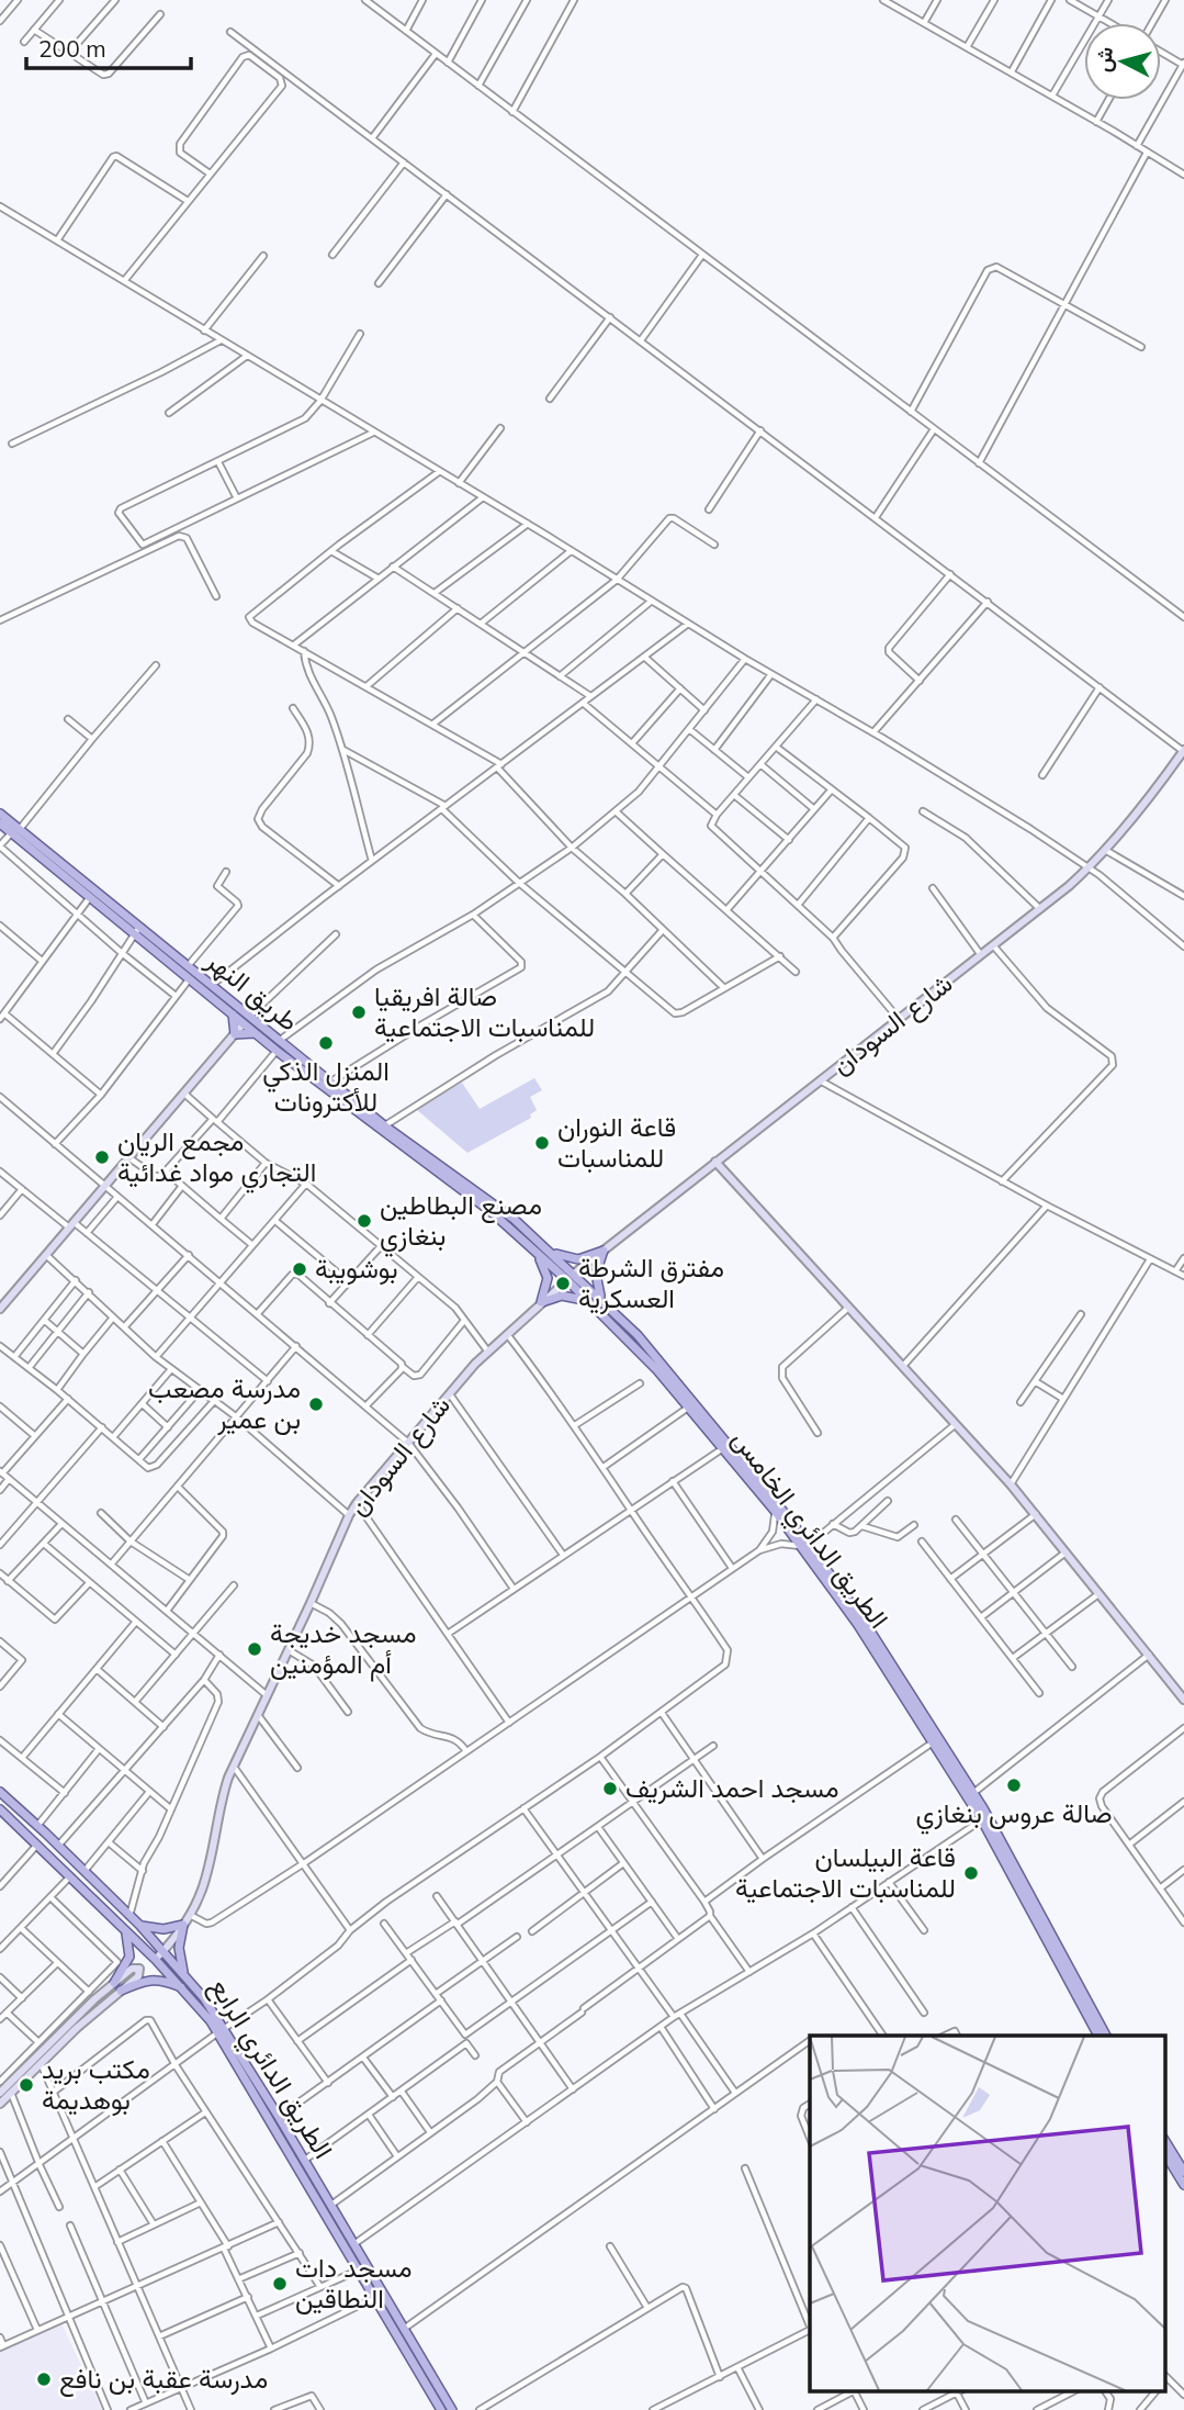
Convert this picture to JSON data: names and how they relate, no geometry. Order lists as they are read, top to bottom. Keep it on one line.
{"streets":{"main road":["طريق النهر","شارع السودان","الطريق الدائري الخامس","الطريق الدائري الرابع"]},"crossings":[["طريق النهر","الطريق الدائري الخامس"],["شارع السودان","الطريق الدائري الخامس"],["شارع السودان","الطريق الدائري الرابع"]],"places":["صالة افريقيا للمناسبات الاجتماعية","المنزل الذكي للأكترونات","قاعة النوران للمناسبات","مجمع الريان التجاري مواد غدائية","مصنع البطاطين بنغازي","بوشويبة","مفترق الشرطة العسكرية","مدرسة مصعب بن عمير","مسجد خديجة أم المؤمنين","صالة عروس بنغازي","مسجد احمد الشريف","قاعة البيلسان للمناسبات الاجتماعية","مكتب بريد بوهديمة","مسجد دات النطاقين","مدرسة عقبة بن نافع"],"scale_bar":"200 m","north":"left"}
